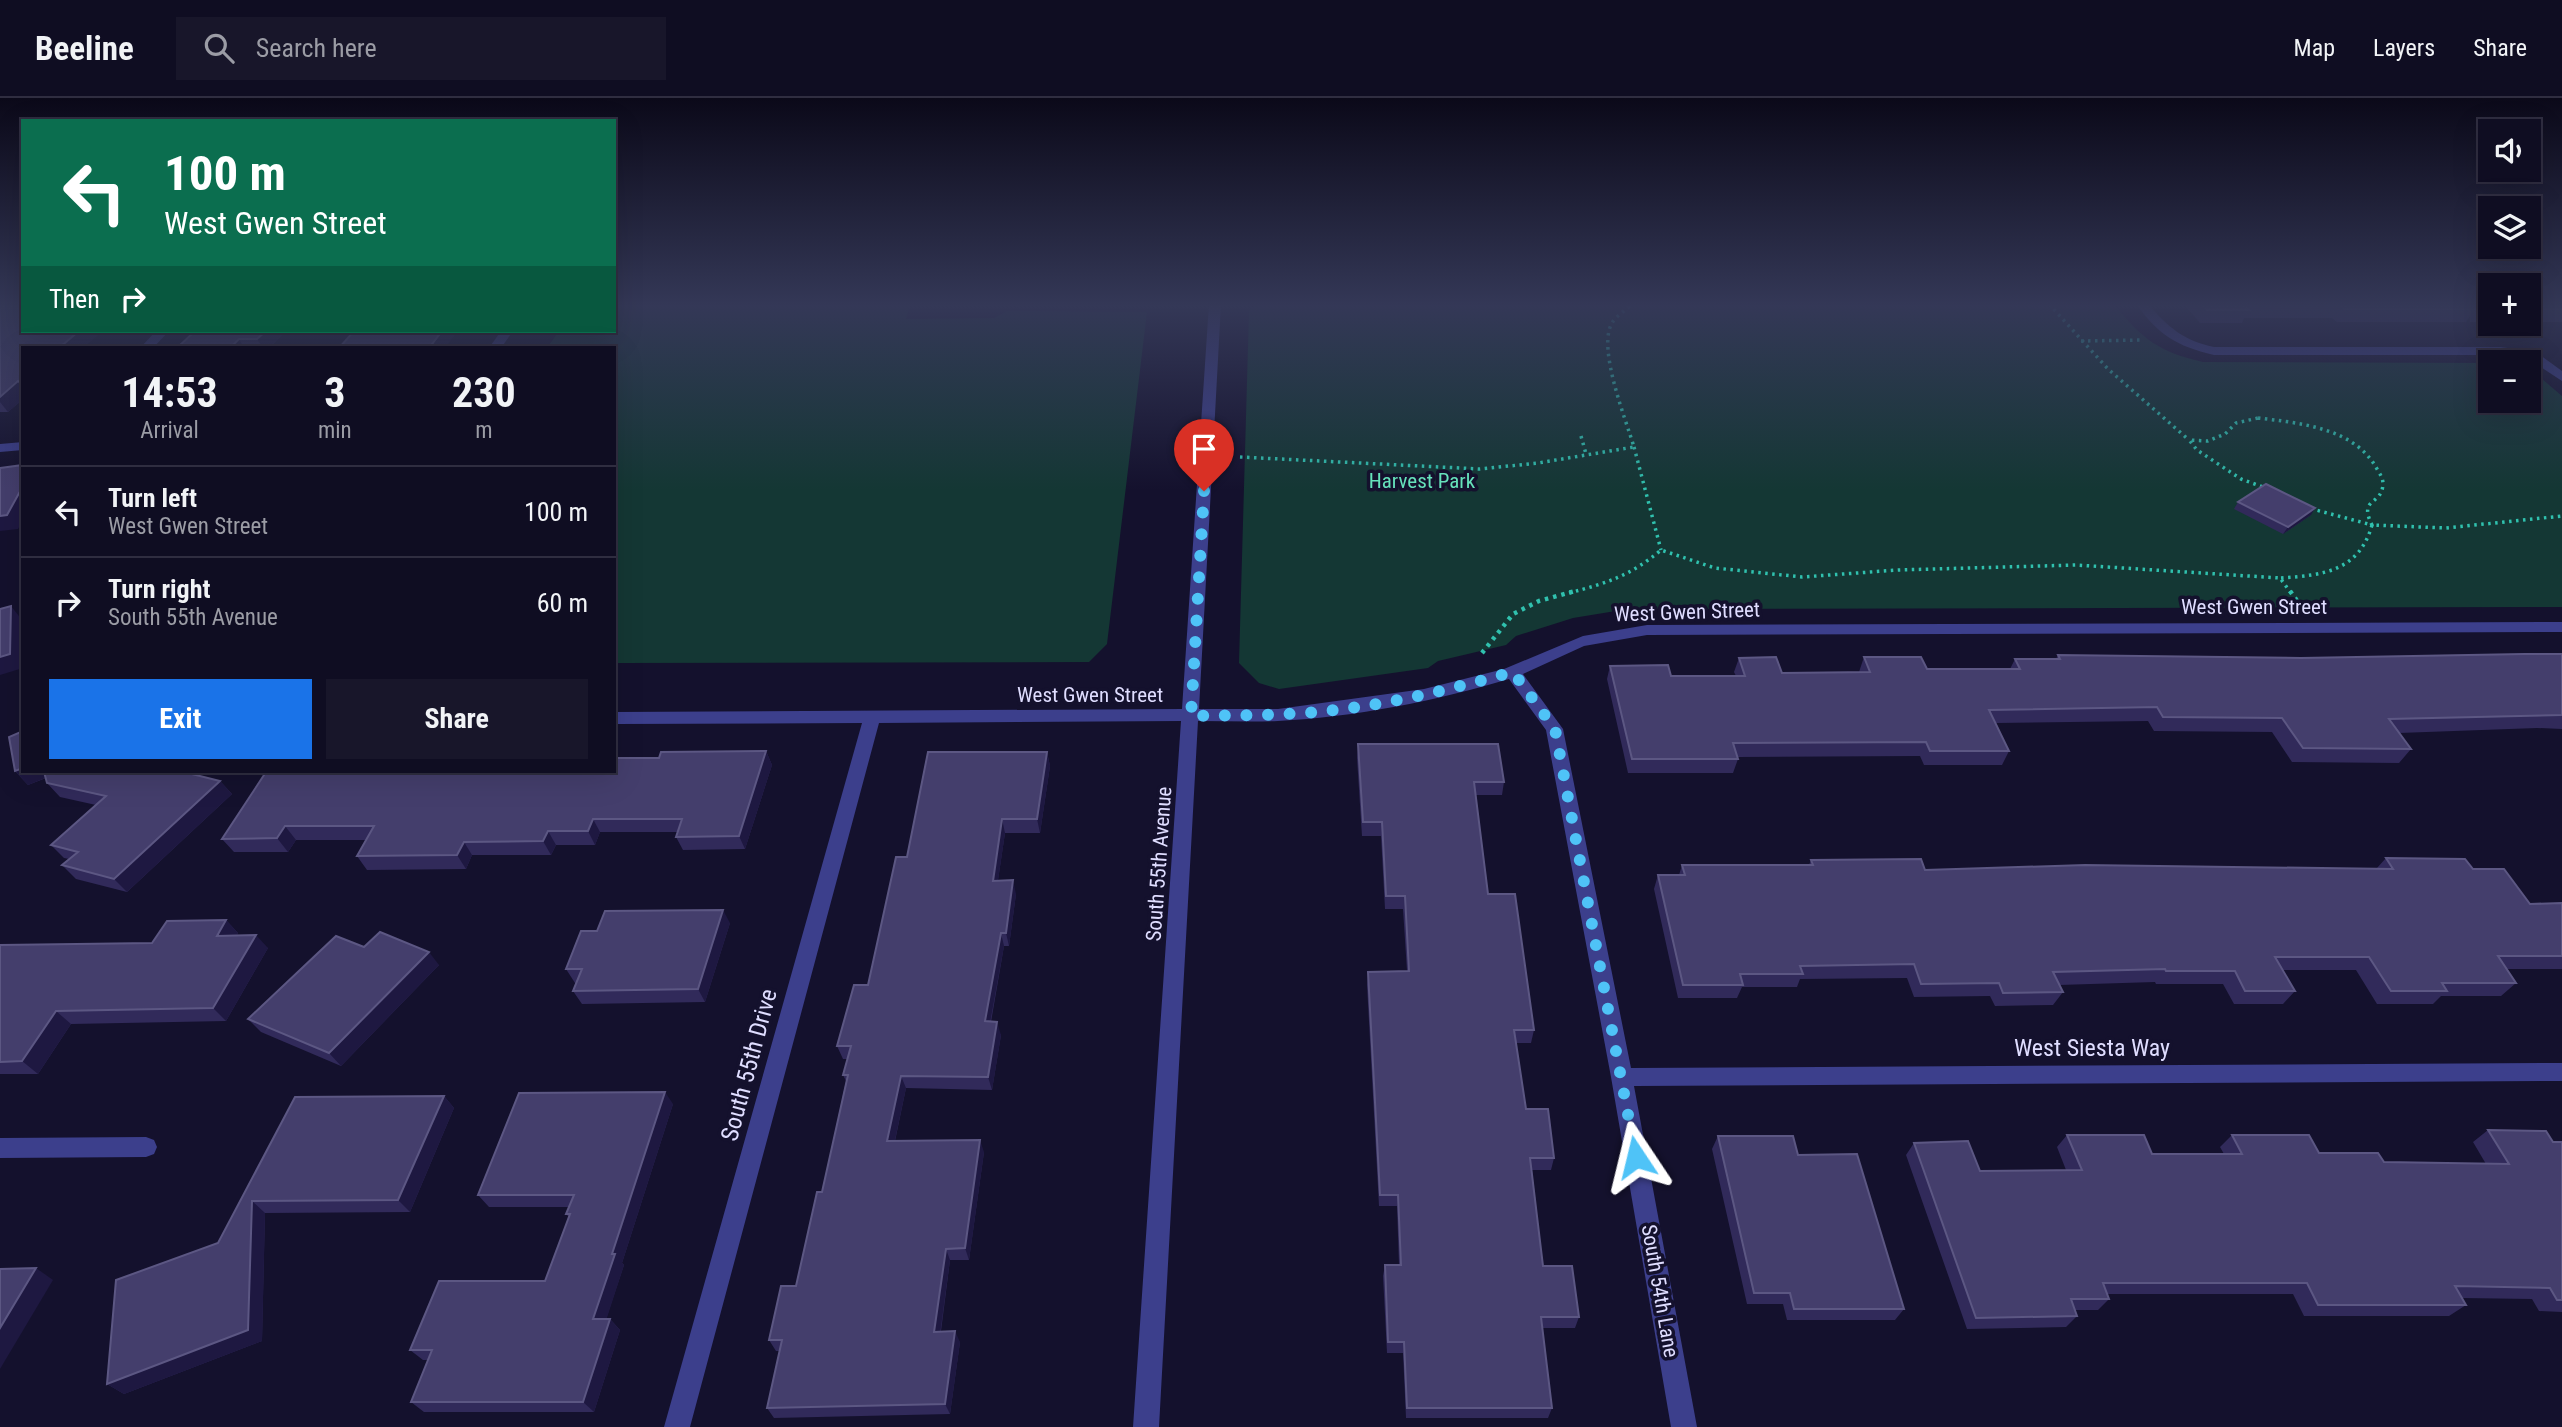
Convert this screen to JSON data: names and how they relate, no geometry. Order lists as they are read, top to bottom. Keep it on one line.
{"streets":{"street":["West Gwen Street","South 55th Avenue","West Siesta Way","South 55th Drive","South 54th Lane"]},"crossings":[["West Gwen Street","South 55th Avenue"],["West Gwen Street","South 55th Drive"],["West Gwen Street","South 54th Lane"],["West Siesta Way","South 54th Lane"]],"parks":["Harvest Park"],"page":{"header":"Beeline","search":"Search here","nav":["Map","Layers","Share"],"map_buttons":["+","−"],"turn":["100 m","West Gwen Street"],"then":"Then","eta":["14:53","Arrival","3","min","230","m"],"list":[{"name":"Turn left","note":"West Gwen Street","value":"100 m"},{"name":"Turn right","note":"South 55th Avenue","value":"60 m"}],"buttons":["Exit","Share"]}}
